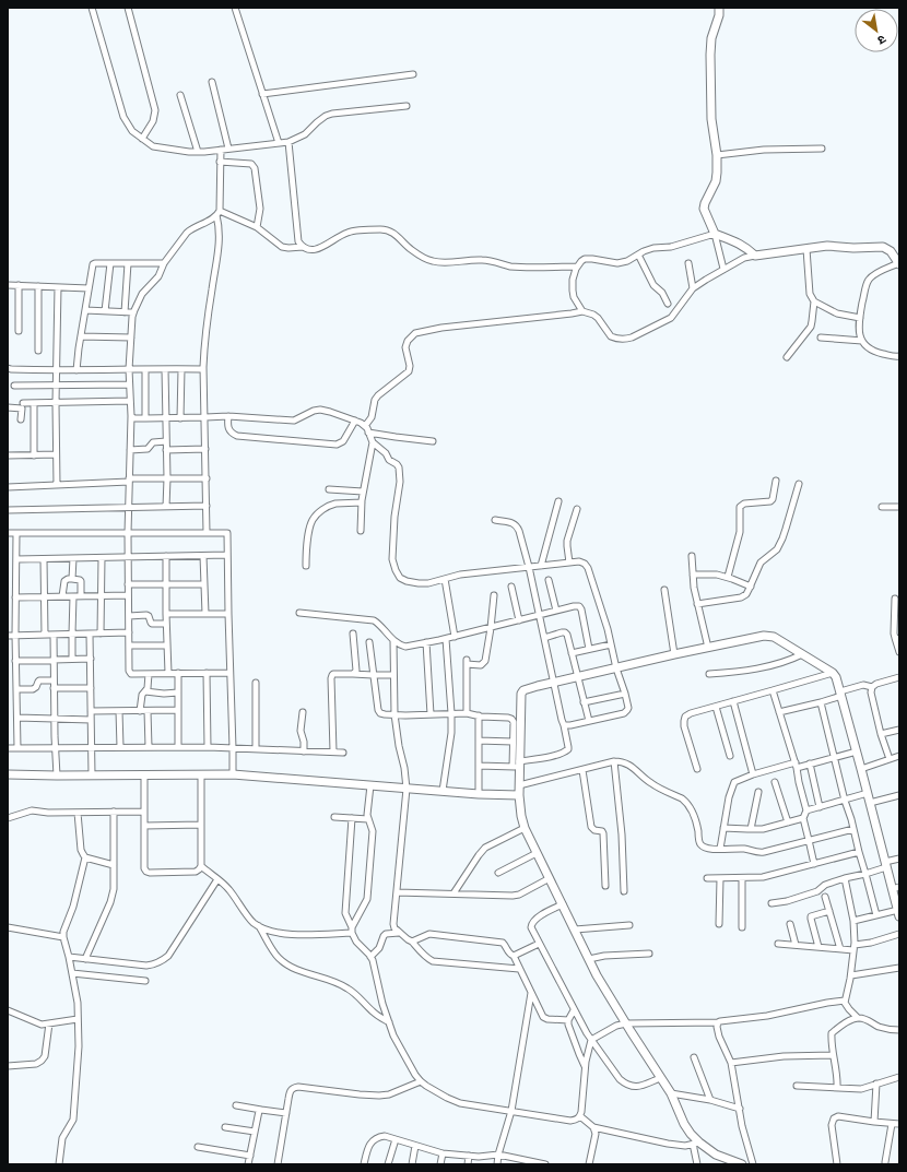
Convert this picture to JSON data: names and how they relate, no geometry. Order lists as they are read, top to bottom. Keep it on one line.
{"north":"bottom right"}
